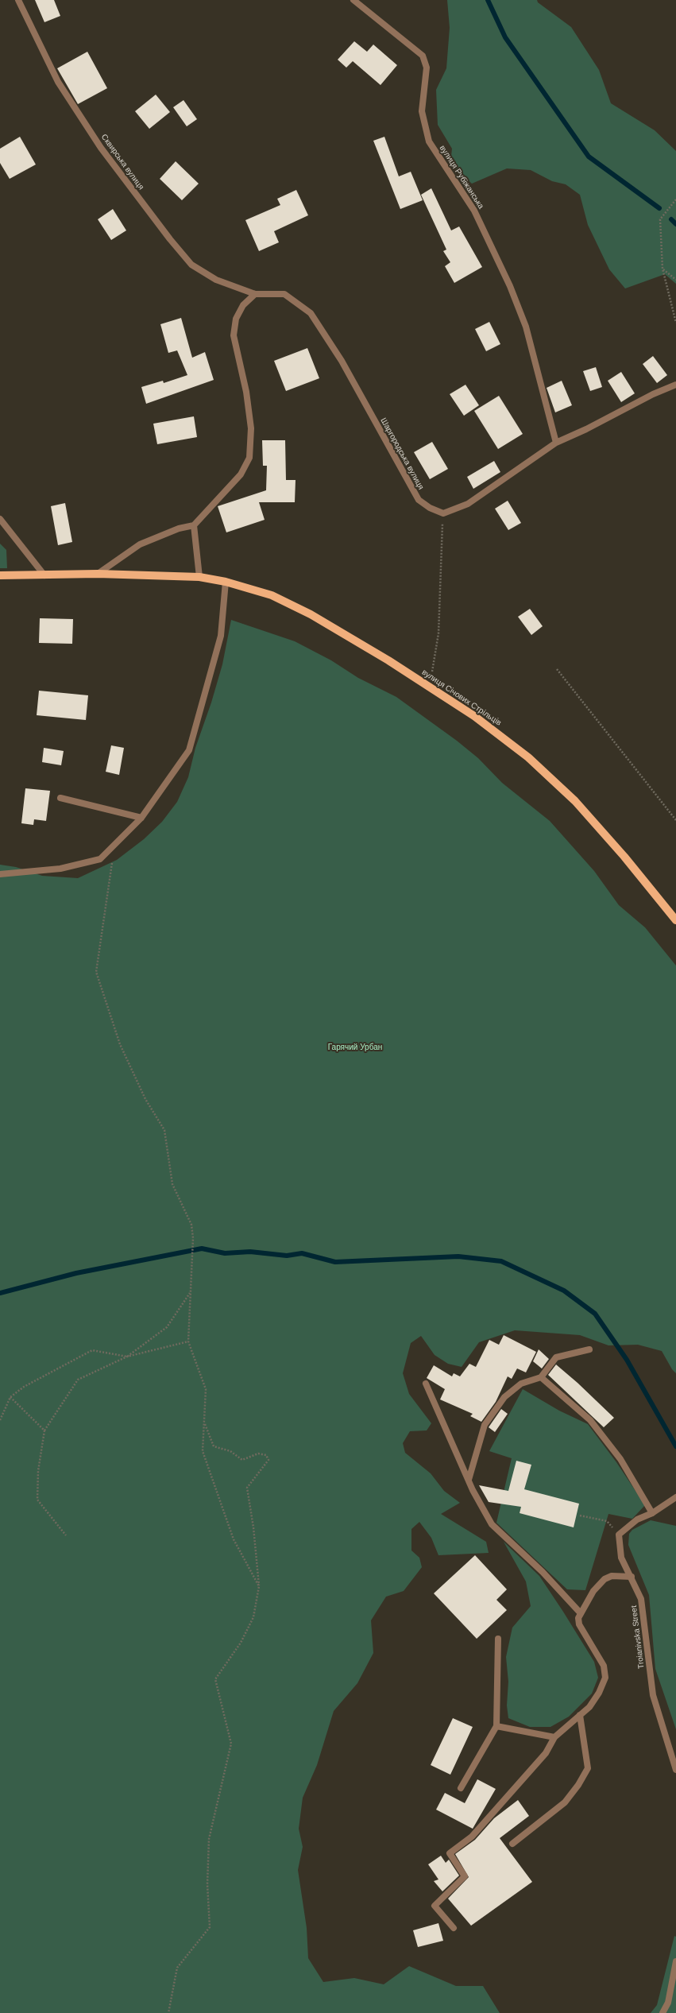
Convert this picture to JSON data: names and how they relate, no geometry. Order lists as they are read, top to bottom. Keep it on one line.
{"streets":{"main road":["вулиця Січових Стрільців"],"street":["Сквирська вулиця","вулиця Рубіжанська","Шаргородська вулиця","Troianivska Street"]},"crossings":[["Сквирська вулиця","Шаргородська вулиця"]],"parks":["Гарячий Урбан"]}
